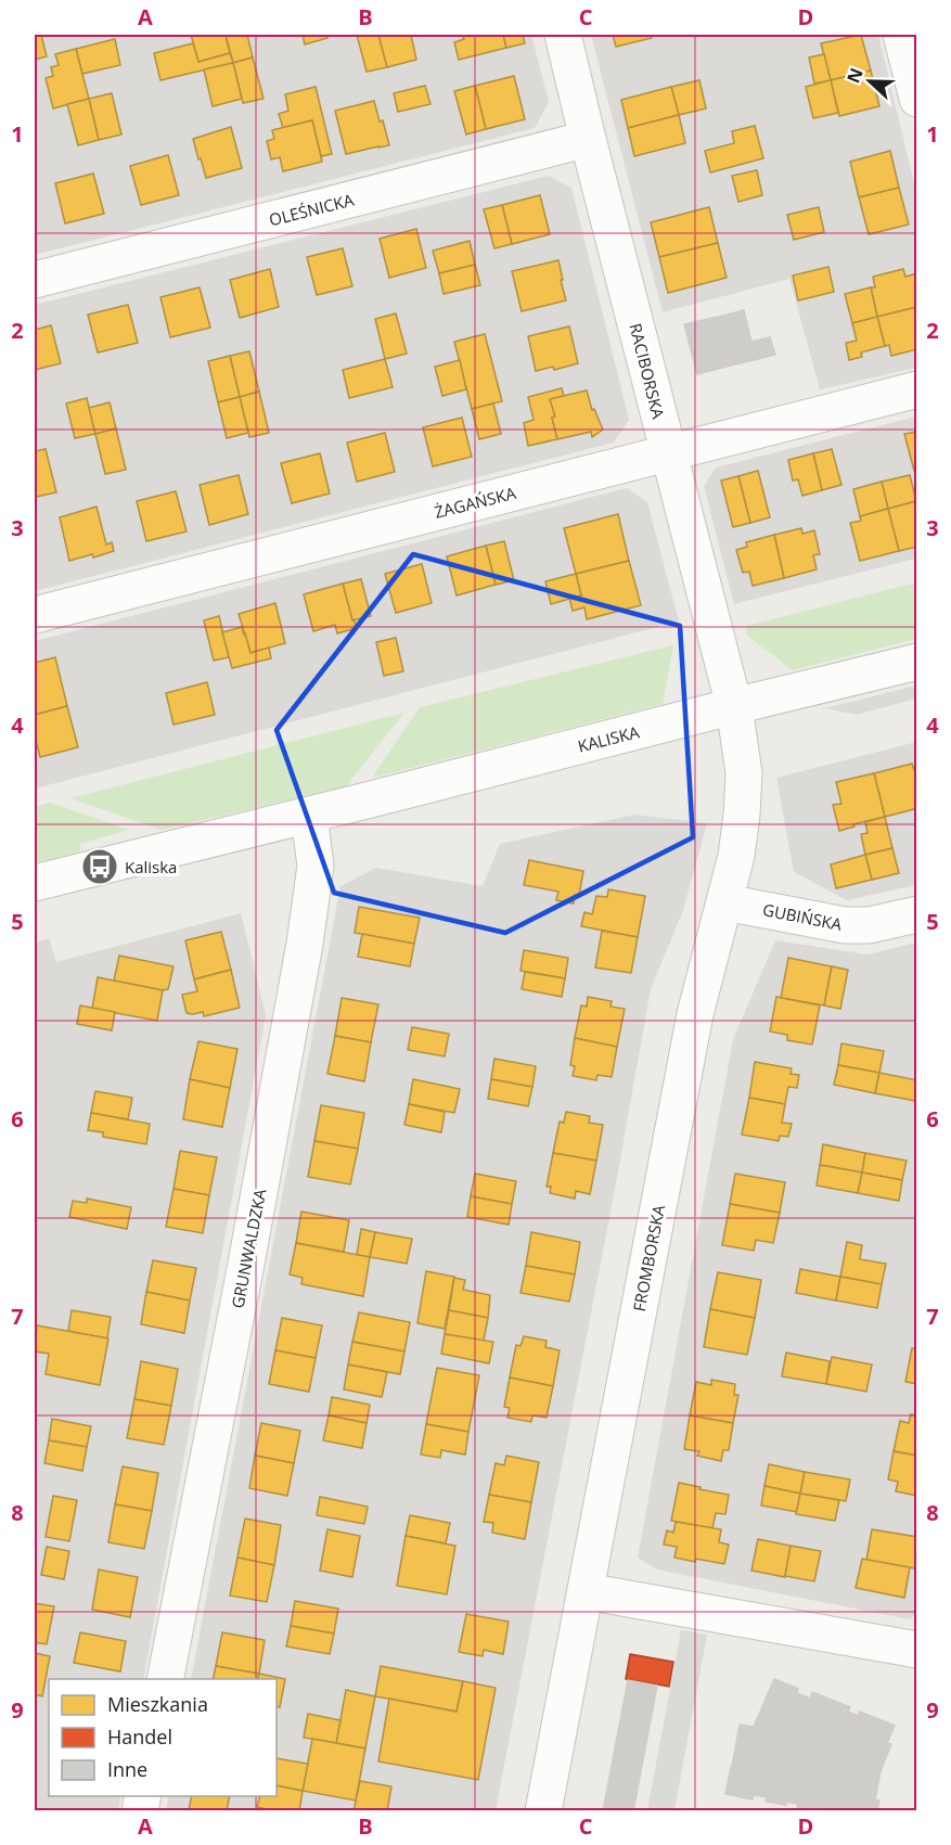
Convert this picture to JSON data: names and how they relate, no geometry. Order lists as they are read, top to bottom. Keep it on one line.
{"streets":{"street":["OLEŚNICKA","RACIBORSKA","ŻAGAŃSKA","KALISKA","GUBIŃSKA","GRUNWALDZKA","FROMBORSKA"]},"crossings":[["OLEŚNICKA","RACIBORSKA"],["RACIBORSKA","ŻAGAŃSKA"],["RACIBORSKA","KALISKA"],["RACIBORSKA","FROMBORSKA"],["KALISKA","GRUNWALDZKA"],["KALISKA","FROMBORSKA"],["GUBIŃSKA","FROMBORSKA"]],"places":{"bus stop":["Kaliska"]},"legend":["Mieszkania","Handel","Inne"],"north":"left","grid":{"columns":["A","B","C","D"],"rows":["1","2","3","4","5","6","7","8","9"]}}
